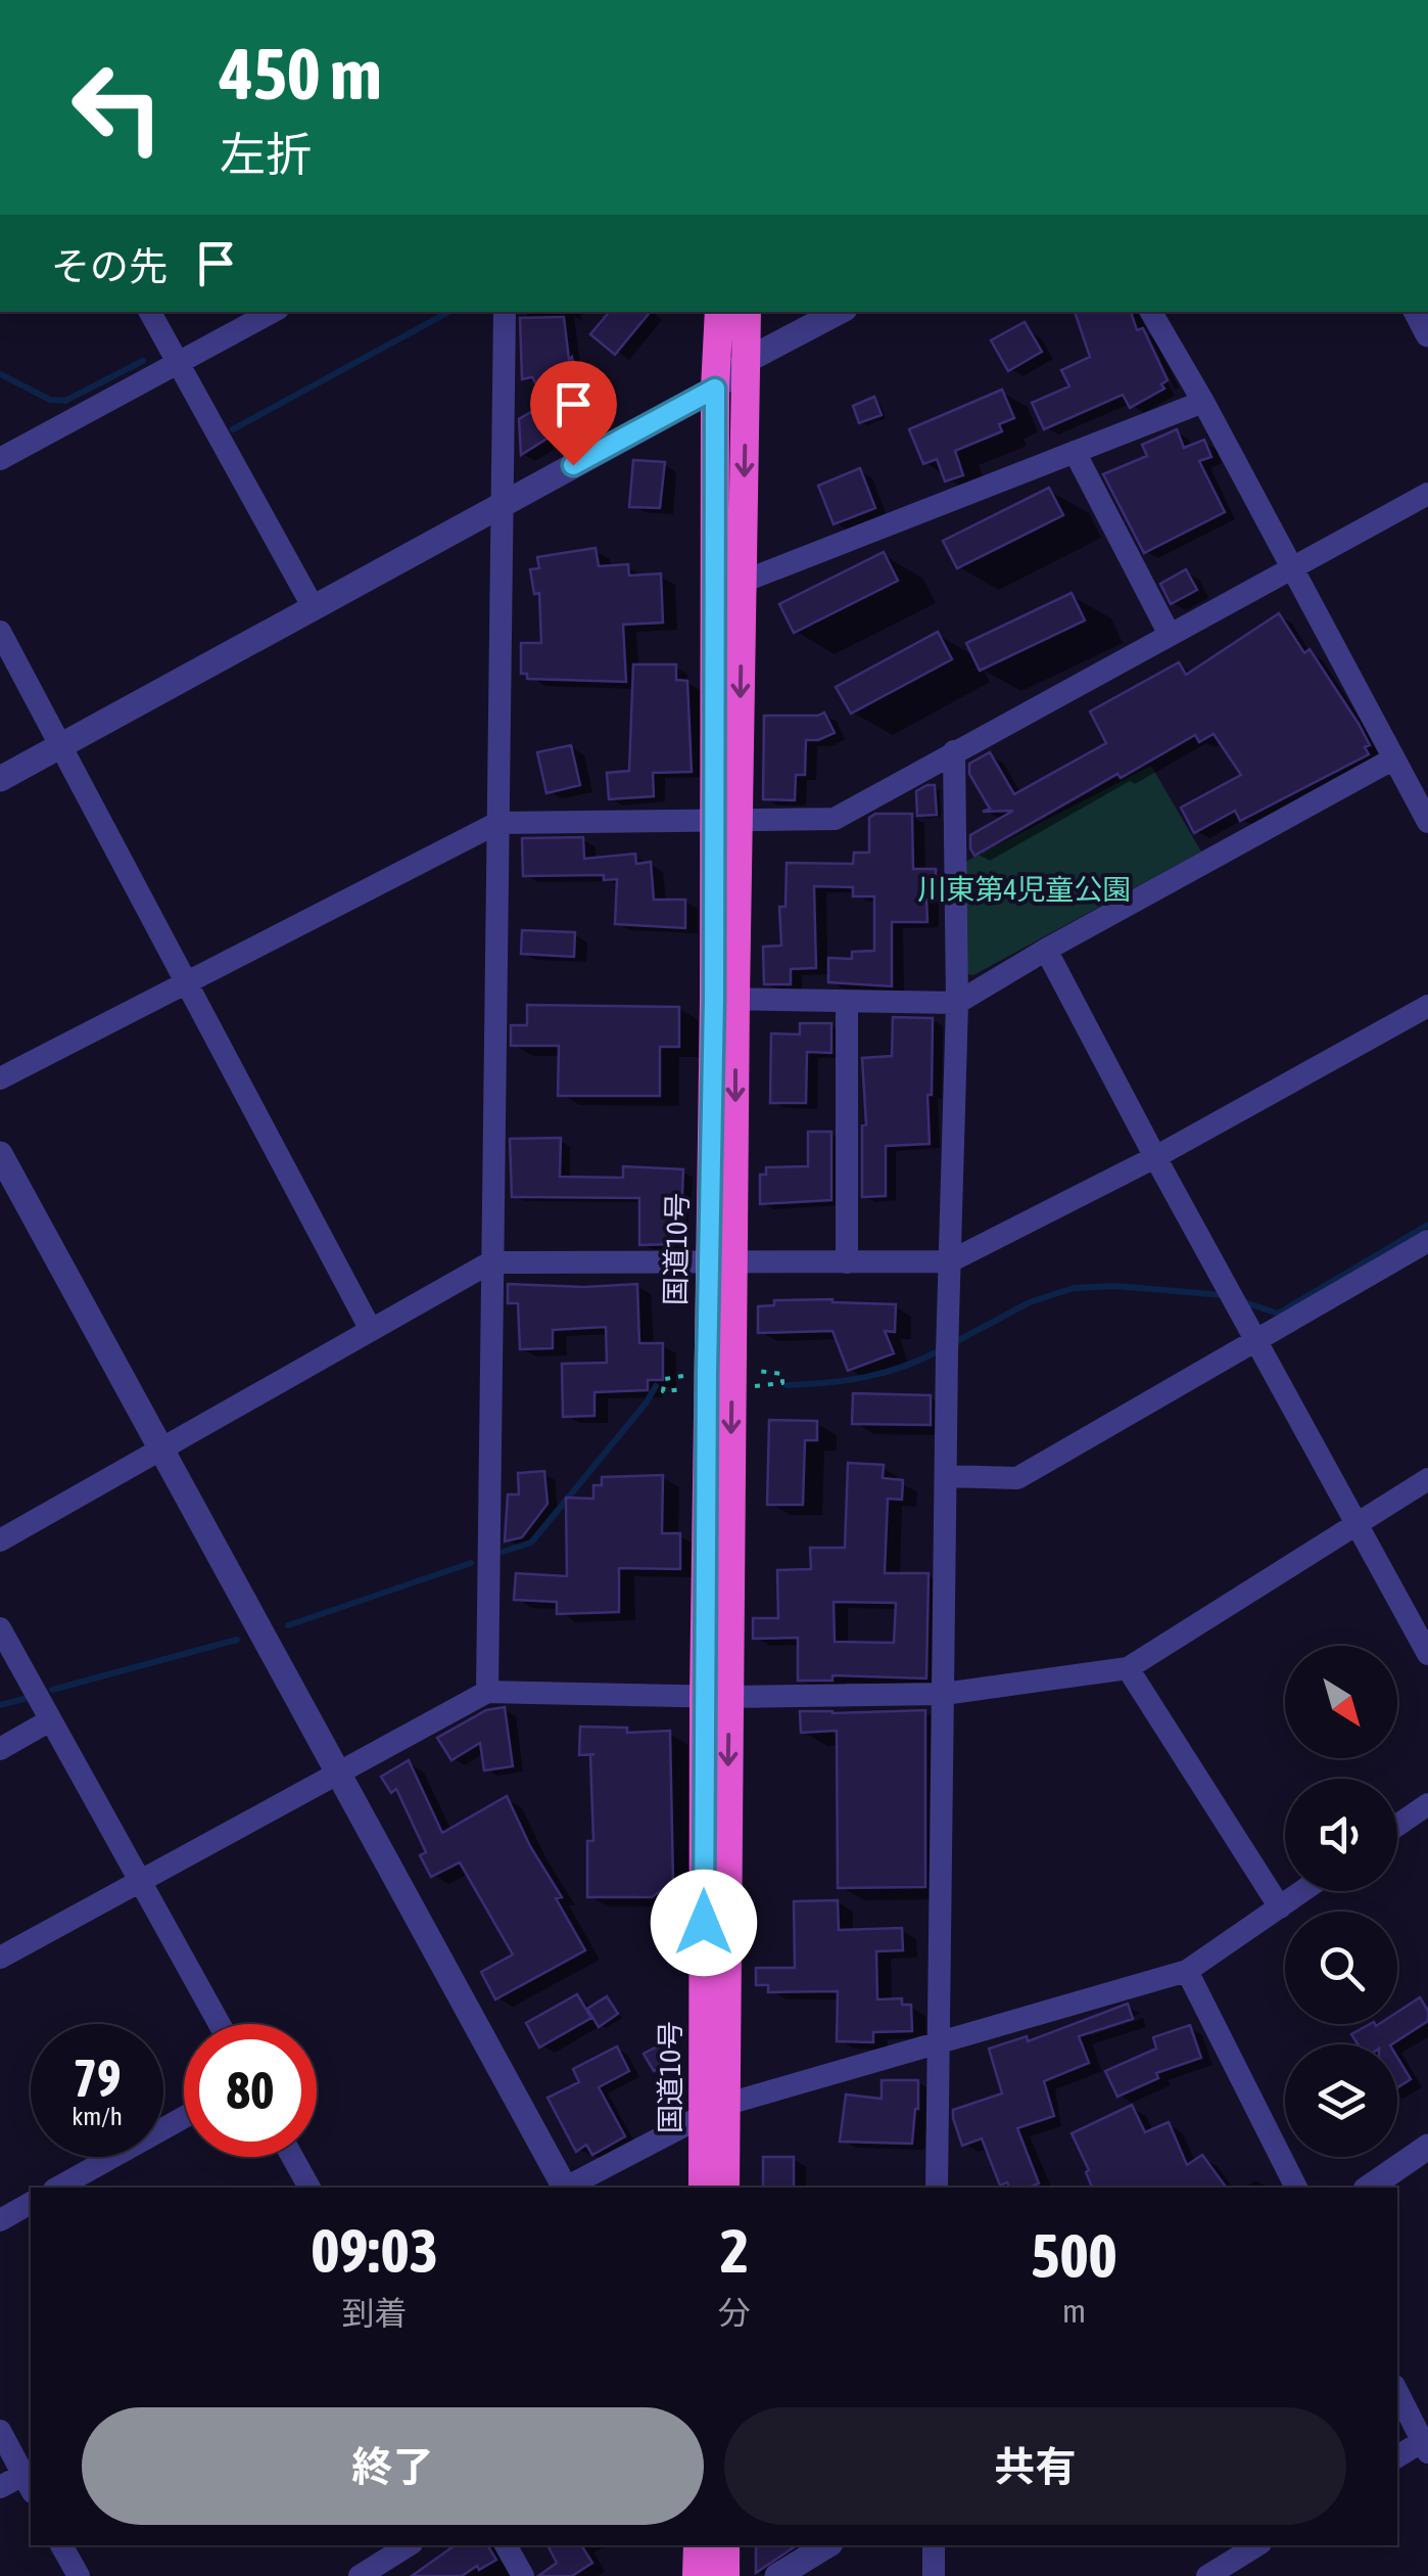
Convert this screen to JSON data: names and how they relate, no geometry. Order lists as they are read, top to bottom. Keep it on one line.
{"streets":{"highway":["国道10号"]},"parks":["川東第4児童公園"],"north":"bottom right","page":{"turn":["450 m","左折"],"then":"その先","speed":"79 km/h","limit":"80","eta":["09:03","到着","2","分","500","m"],"buttons":["終了","共有"]}}
